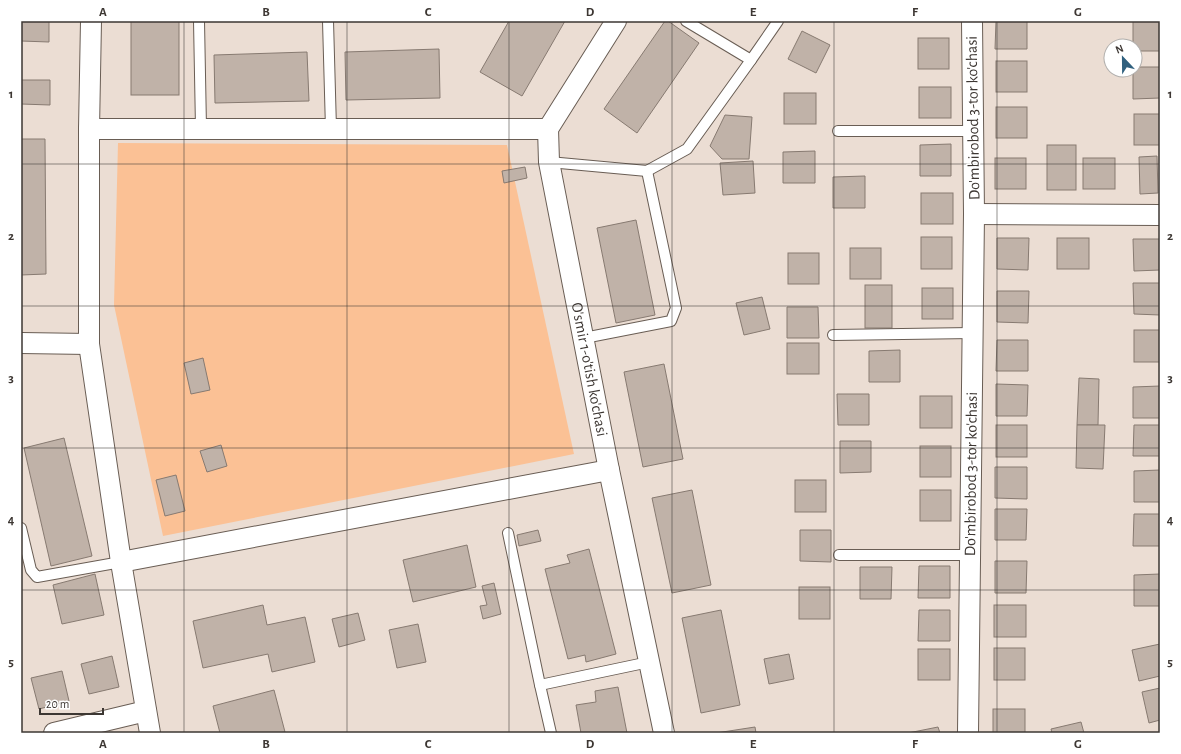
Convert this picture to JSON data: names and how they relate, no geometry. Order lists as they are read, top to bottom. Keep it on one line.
{"streets":{"street":["Do'mbirobod 3-tor ko'chasi","O'smir 1-o'tish ko'chasi"]},"scale_bar":"20 m","north":"top","grid":{"columns":["A","B","C","D","E","F","G"],"rows":["1","2","3","4","5"]}}
